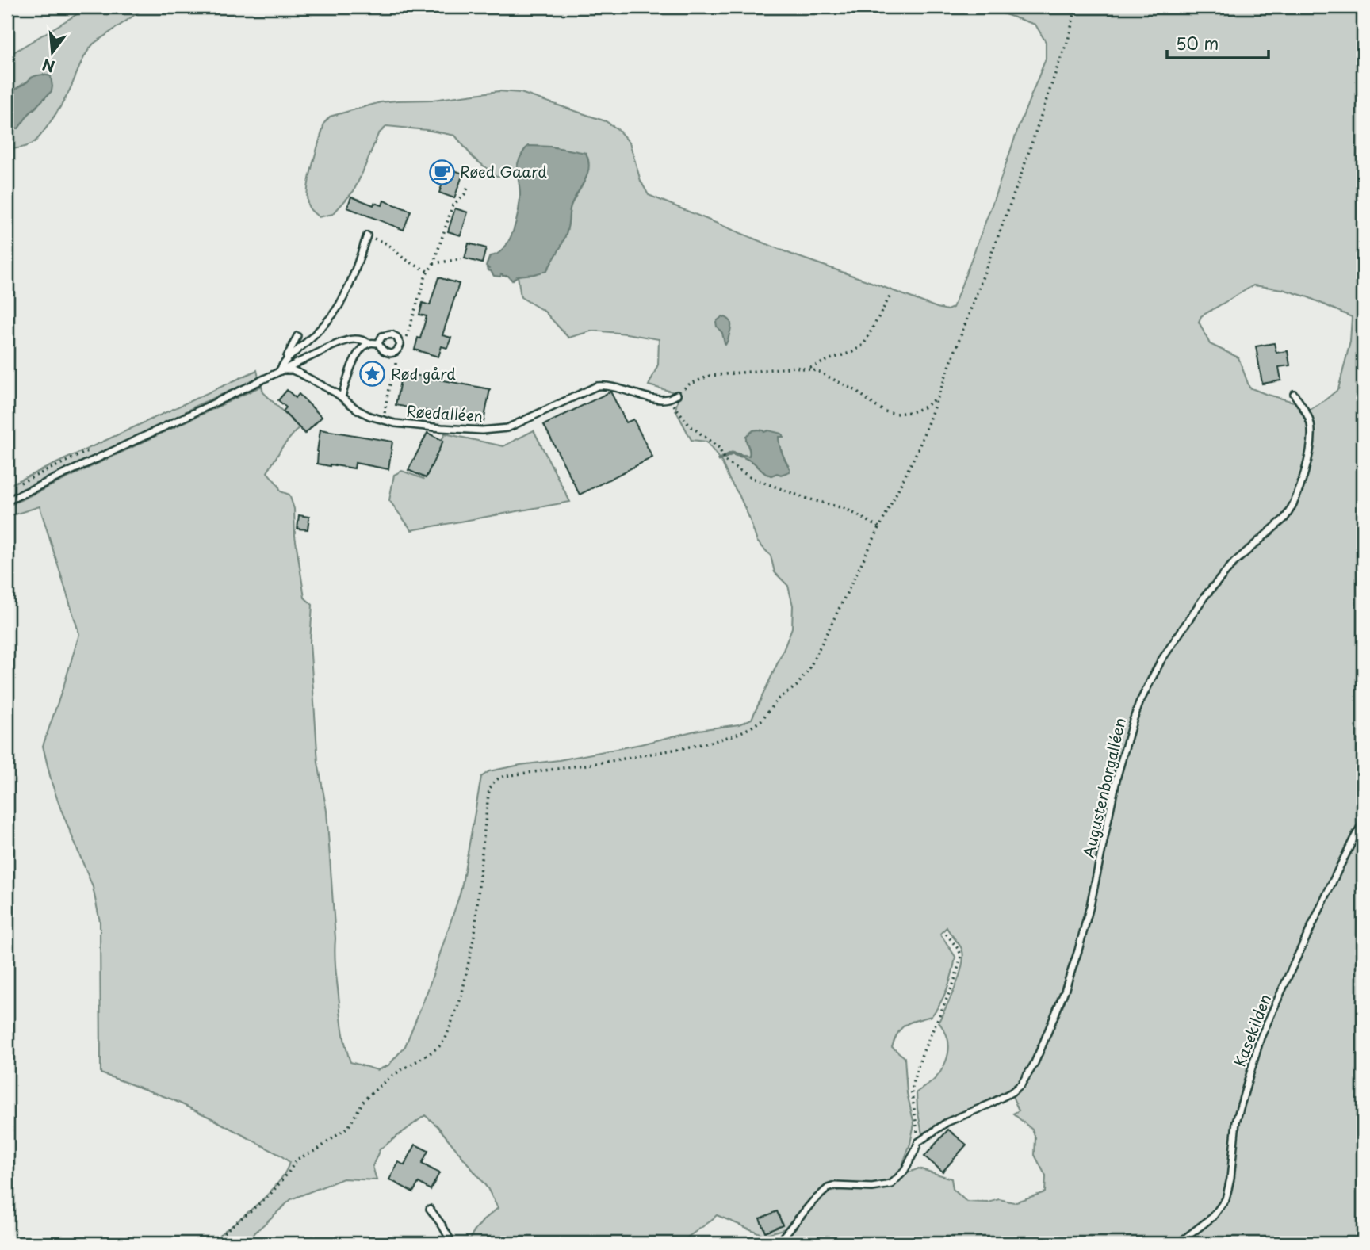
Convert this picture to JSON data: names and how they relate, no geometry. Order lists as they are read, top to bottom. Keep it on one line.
{"streets":{"lane":["Røedalléen","Augustenborgalléen","Kasekilden"]},"places":{"cafe":["Røed Gaard"],"place":["Rød gård"]},"scale_bar":"50 m","north":"bottom"}
